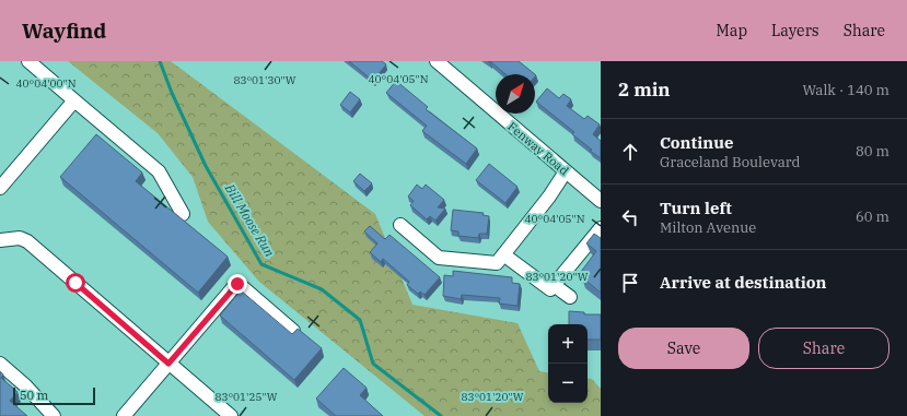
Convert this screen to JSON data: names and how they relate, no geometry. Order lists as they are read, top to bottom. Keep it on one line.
{"streets":{"street":["Fenway Road"]},"water":["Bill Moose Run"],"scale_bar":"50 m","north":"top right","page":{"header":"Wayfind","nav":["Map","Layers","Share"],"heading":["2 min","Walk · 140 m"],"list":[["Continue","Graceland Boulevard","80 m"],["Turn left","Milton Avenue","60 m"],"Arrive at destination"],"buttons":["Save","Share"],"map_buttons":["+","−"],"scale":"50 m"},"coordinates":["40°04'05\"N","83°01'30\"W","40°04'00\"N","83°01'20\"W","83°01'25\"W"]}
